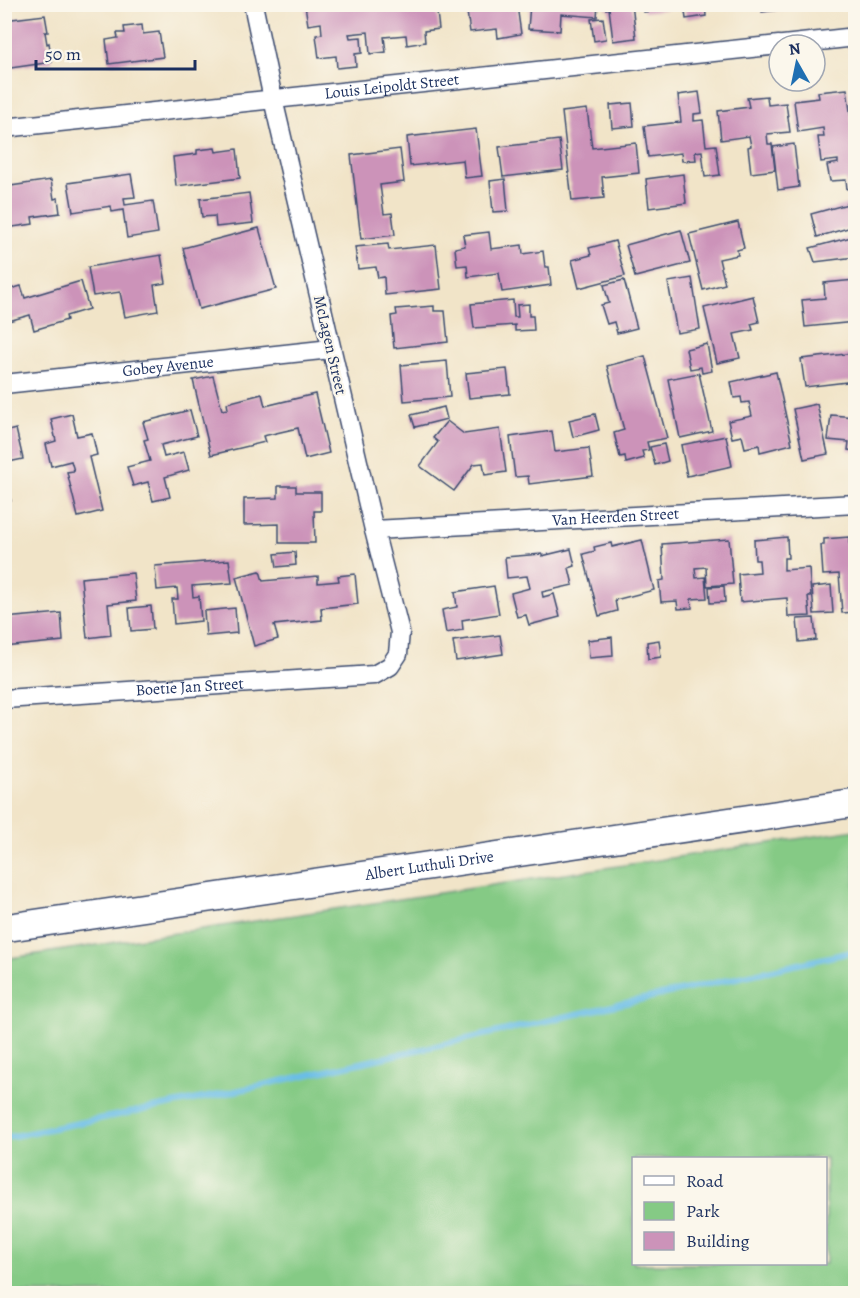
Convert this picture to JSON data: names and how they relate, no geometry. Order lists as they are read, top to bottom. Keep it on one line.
{"streets":{"main road":["Albert Luthuli Drive"],"street":["Louis Leipoldt Street","McLagen Street","Gobey Avenue","Van Heerden Street","Boetie Jan Street"]},"crossings":[["Louis Leipoldt Street","McLagen Street"],["McLagen Street","Gobey Avenue"],["McLagen Street","Van Heerden Street"],["McLagen Street","Boetie Jan Street"]],"legend":["Road","Park","Building"],"scale_bar":"50 m","north":"top"}
